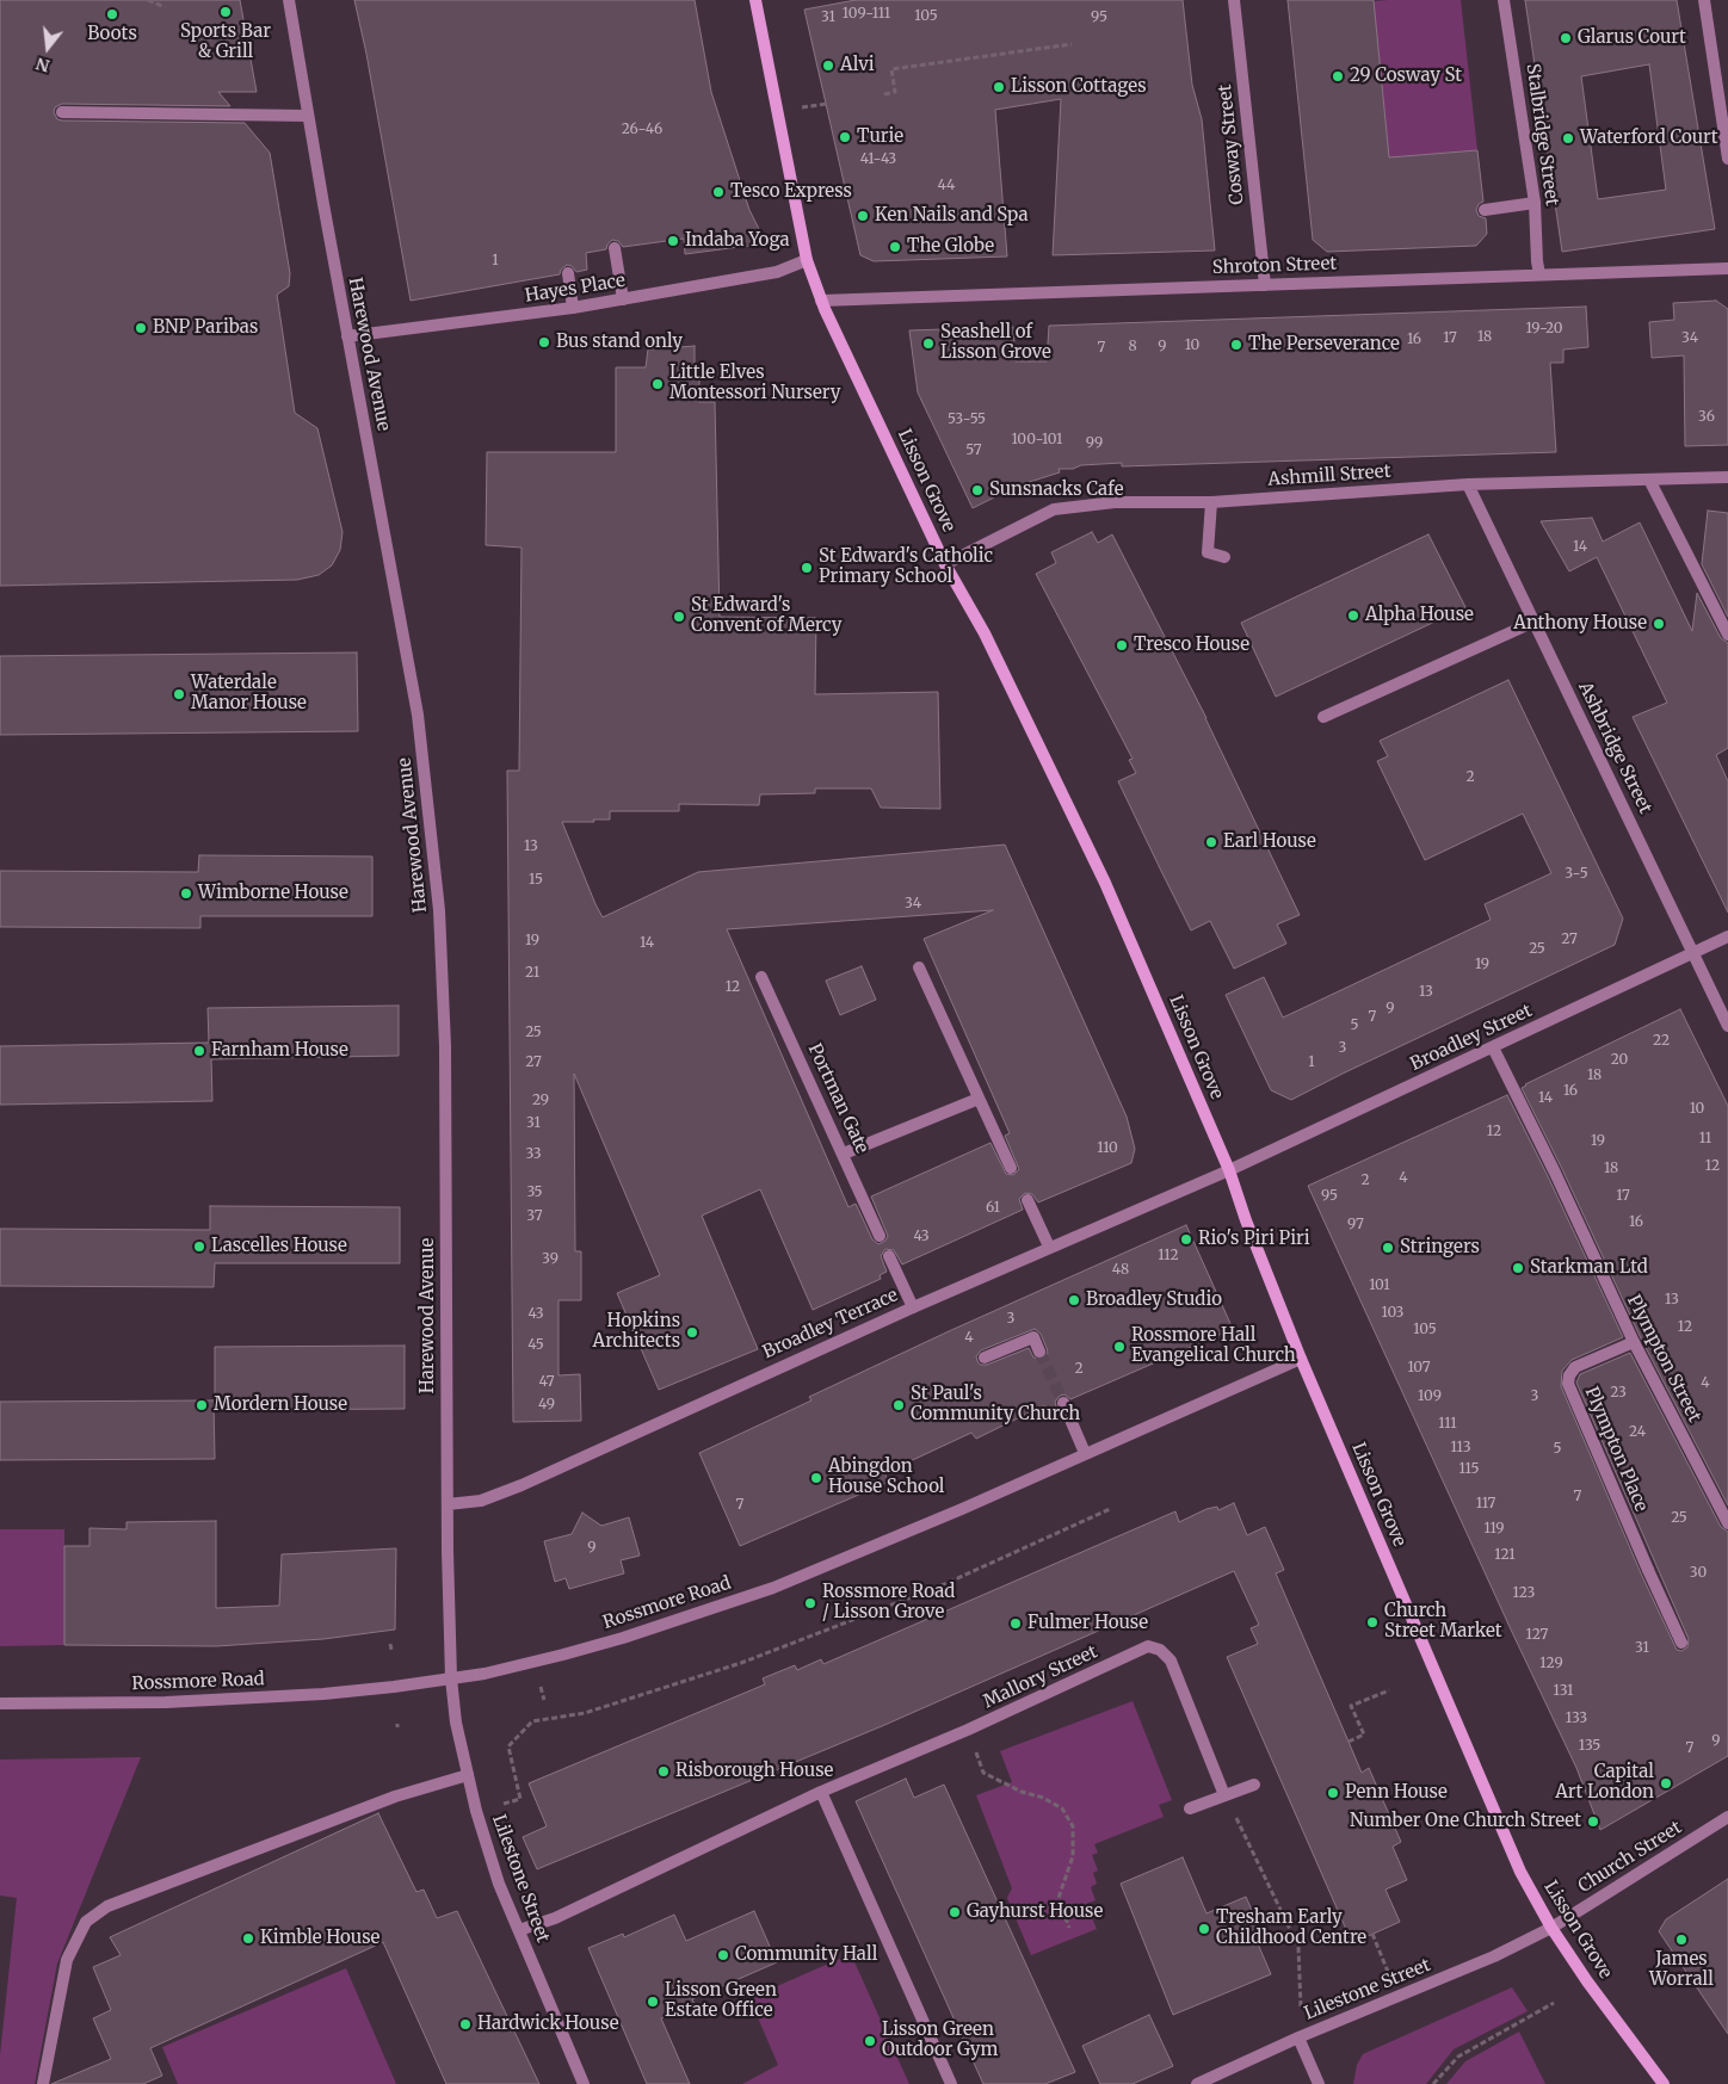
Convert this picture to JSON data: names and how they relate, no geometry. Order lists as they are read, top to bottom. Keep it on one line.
{"streets":{"main road":["Lisson Grove"],"street":["Stalbridge Street","Cosway Street","Shroton Street","Hayes Place","Harewood Avenue","Ashmill Street","Ashbridge Street","Broadley Street","Portman Gate","Broadley Terrace","Plympton Street","Plympton Place","Rossmore Road","Mallory Street","Church Street","Lilestone Street"]},"crossings":[["Stalbridge Street","Shroton Street"],["Cosway Street","Shroton Street"],["Shroton Street","Lisson Grove"],["Hayes Place","Harewood Avenue"],["Hayes Place","Lisson Grove"],["Harewood Avenue","Broadley Terrace"],["Harewood Avenue","Rossmore Road"],["Harewood Avenue","Lilestone Street"],["Ashmill Street","Lisson Grove"],["Ashmill Street","Ashbridge Street"],["Lisson Grove","Broadley Street"],["Lisson Grove","Broadley Terrace"],["Lisson Grove","Rossmore Road"],["Lisson Grove","Church Street"],["Lisson Grove","Lilestone Street"],["Ashbridge Street","Broadley Street"],["Broadley Street","Broadley Terrace"],["Broadley Street","Plympton Street"],["Plympton Street","Plympton Place"],["Rossmore Road","Lilestone Street"],["Mallory Street","Lilestone Street"],["Church Street","Lilestone Street"]],"places":["Sports Bar & Grill","Boots","Glarus Court","Alvi","29 Cosway St","Lisson Cottages","Turie","Waterford Court","Tesco Express","Ken Nails and Spa","Indaba Yoga","The Globe","BNP Paribas","Bus stand only","Seashell of Lisson Grove","The Perseverance","Little Elves Montessori Nursery","Sunsnacks Cafe","St Edward's Catholic Primary School","Alpha House","St Edward's Convent of Mercy","Anthony House","Tresco House","Waterdale Manor House","Earl House","Wimborne House","Farnham House","Rio's Piri Piri","Lascelles House","Stringers","Starkman Ltd","Broadley Studio","Hopkins Architects","Rossmore Hall Evangelical Church","Mordern House","St Paul's Community Church","Abingdon House School","Rossmore Road / Lisson Grove","Church Street Market","Fulmer House","Risborough House","Capital Art London","Penn House","Number One Church Street","Gayhurst House","Tresham Early Childhood Centre","Kimble House","James Worrall","Community Hall","Lisson Green Estate Office","Hardwick House","Lisson Green Outdoor Gym"],"house_numbers":["109-111","105","31","95","26-46","41-43","44","1","19-20","18","17","34","16","10","8","9","7","36","53-55","100-101","99","57","14","2","13","3-5","15","34","27","19","14","25","19","21","12","13","9","7","5","25","22","3","20","27","1","18","16","14","29","10","31","12","11","19","110","33","12","18","4","2","35","95","17","61","37","16","97","43","112","39","48","101","13","103","43","3","12","105","4","45","107","2","47","4","23","109","3","49","111","24","113","5","115","7","117","7","25","119","9","121","30","123","127","31","129","131","133","9","135","7"],"north":"bottom"}
